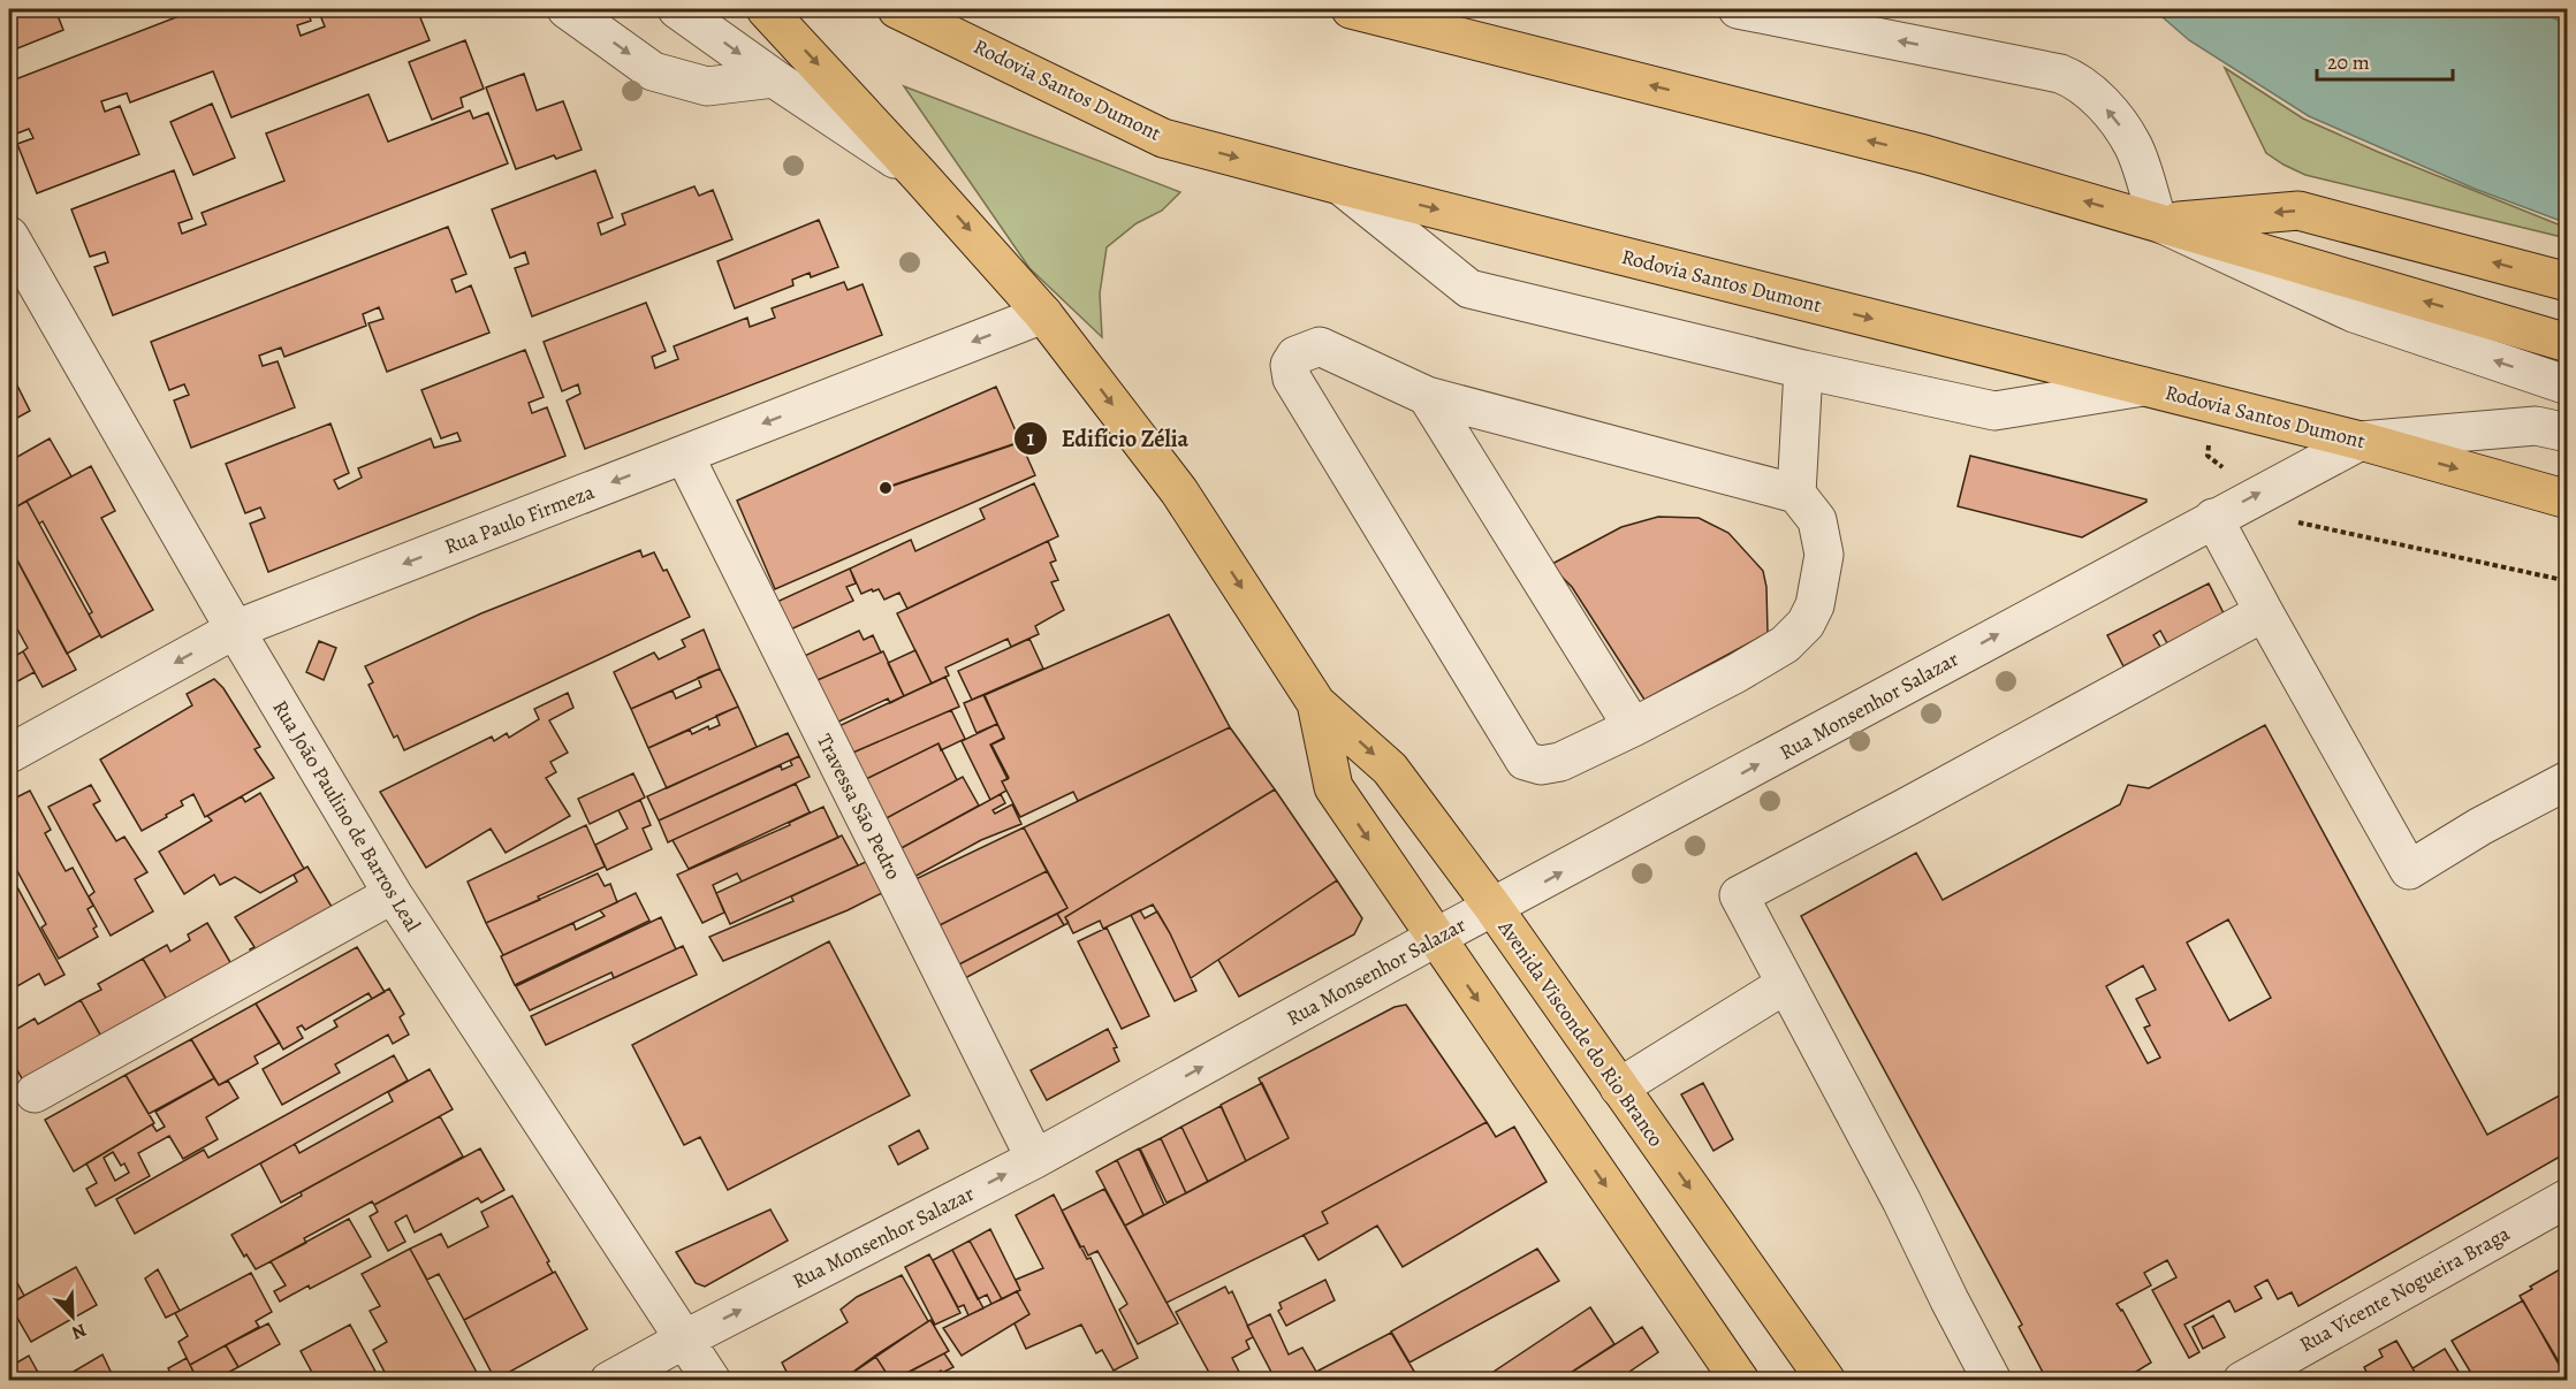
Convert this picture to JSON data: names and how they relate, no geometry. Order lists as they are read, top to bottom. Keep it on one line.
{"streets":{"main road":["Rodovia Santos Dumont","Avenida Visconde do Rio Branco"],"street":["Rua Paulo Firmeza","Rua Monsenhor Salazar","Travessa São Pedro","Rua João Paulino de Barros Leal","Rua Vicente Nogueira Braga"]},"crossings":[["Rodovia Santos Dumont","Rua Monsenhor Salazar"],["Rua Paulo Firmeza","Travessa São Pedro"],["Rua Paulo Firmeza","Rua João Paulino de Barros Leal"],["Rua Paulo Firmeza","Avenida Visconde do Rio Branco"],["Rua Monsenhor Salazar","Travessa São Pedro"],["Rua Monsenhor Salazar","Rua João Paulino de Barros Leal"],["Rua Monsenhor Salazar","Avenida Visconde do Rio Branco"]],"one_way":["Rua Paulo Firmeza","Rua Monsenhor Salazar"],"places":["Edifício Zélia"],"scale_bar":"20 m","north":"bottom right"}
